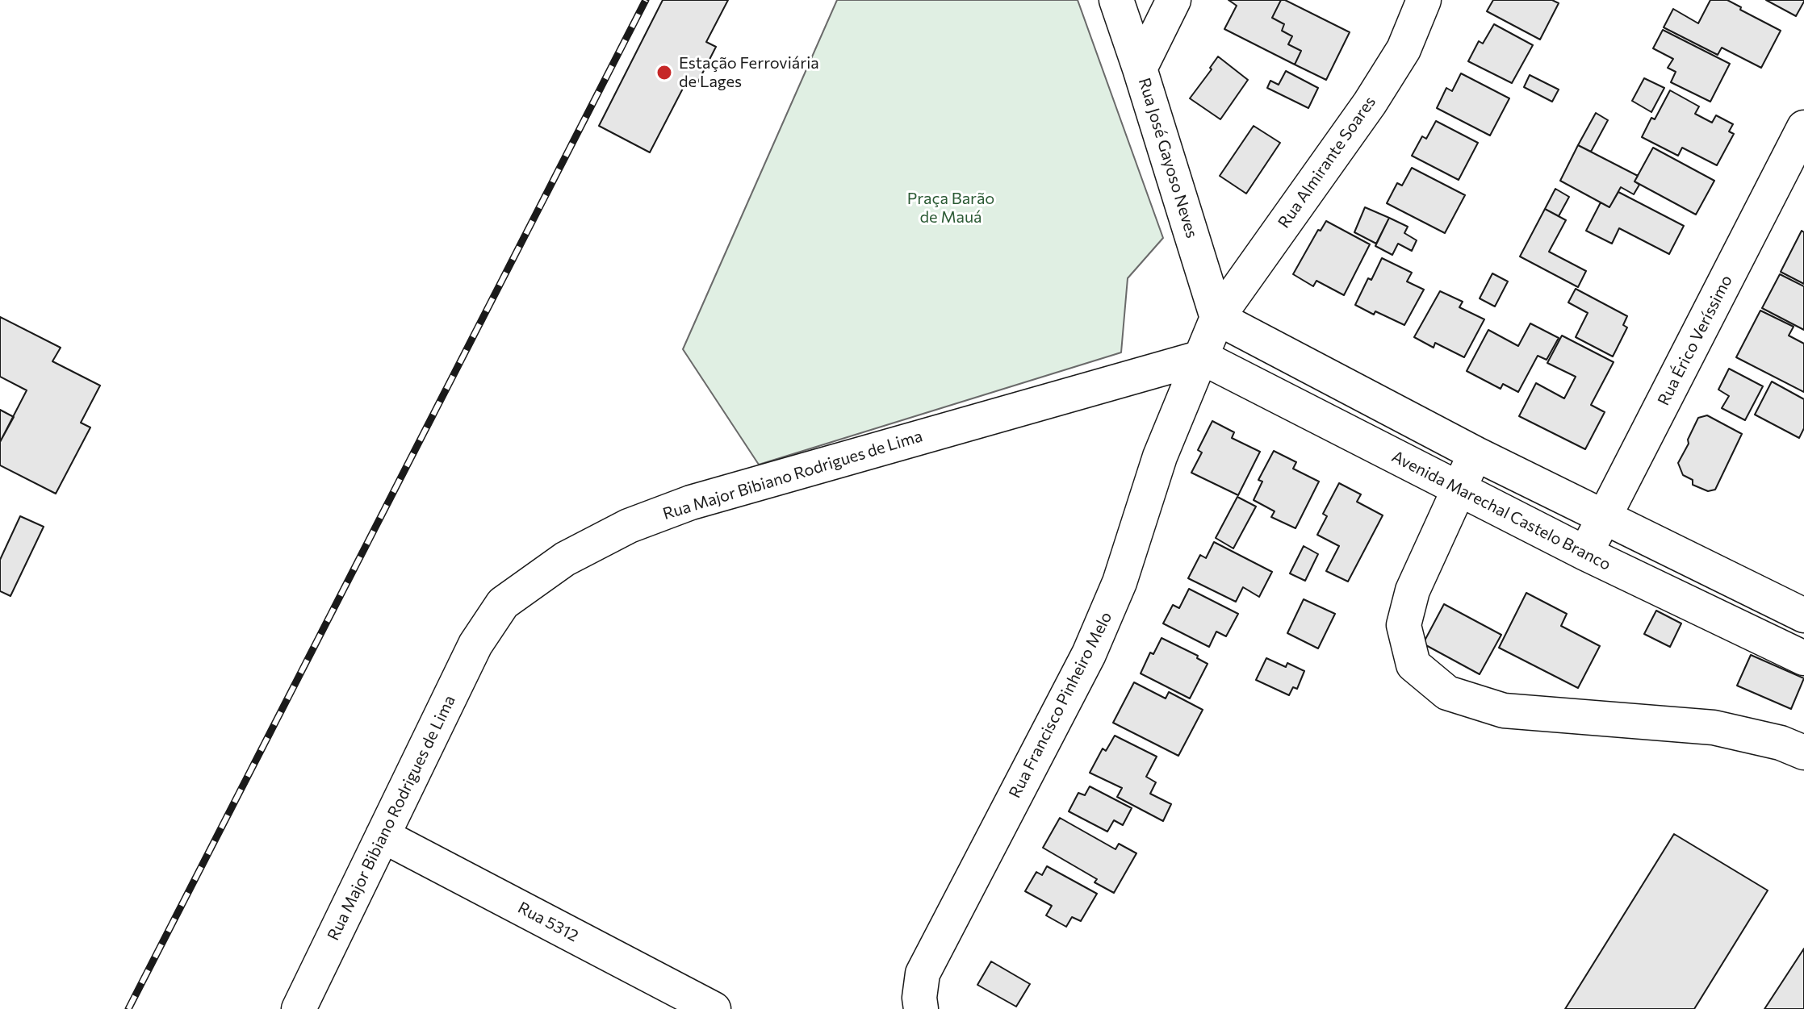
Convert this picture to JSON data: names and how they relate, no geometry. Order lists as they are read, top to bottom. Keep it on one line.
{"streets":{"street":["Rua José Gayoso Neves","Rua Almirante Soares","Rua Érico Veríssimo","Rua Major Bibiano Rodrigues de Lima","Avenida Marechal Castelo Branco","Rua Francisco Pinheiro Melo","Rua 5312"]},"crossings":[["Rua José Gayoso Neves","Rua Almirante Soares"],["Rua Almirante Soares","Rua Major Bibiano Rodrigues de Lima"],["Rua Almirante Soares","Avenida Marechal Castelo Branco"],["Rua Almirante Soares","Rua Francisco Pinheiro Melo"],["Rua Érico Veríssimo","Avenida Marechal Castelo Branco"],["Rua Major Bibiano Rodrigues de Lima","Avenida Marechal Castelo Branco"],["Rua Major Bibiano Rodrigues de Lima","Rua Francisco Pinheiro Melo"],["Rua Major Bibiano Rodrigues de Lima","Rua 5312"],["Avenida Marechal Castelo Branco","Rua Francisco Pinheiro Melo"]],"parks":["Praça Barão de Mauá"],"places":["Estação Ferroviária de Lages"]}
